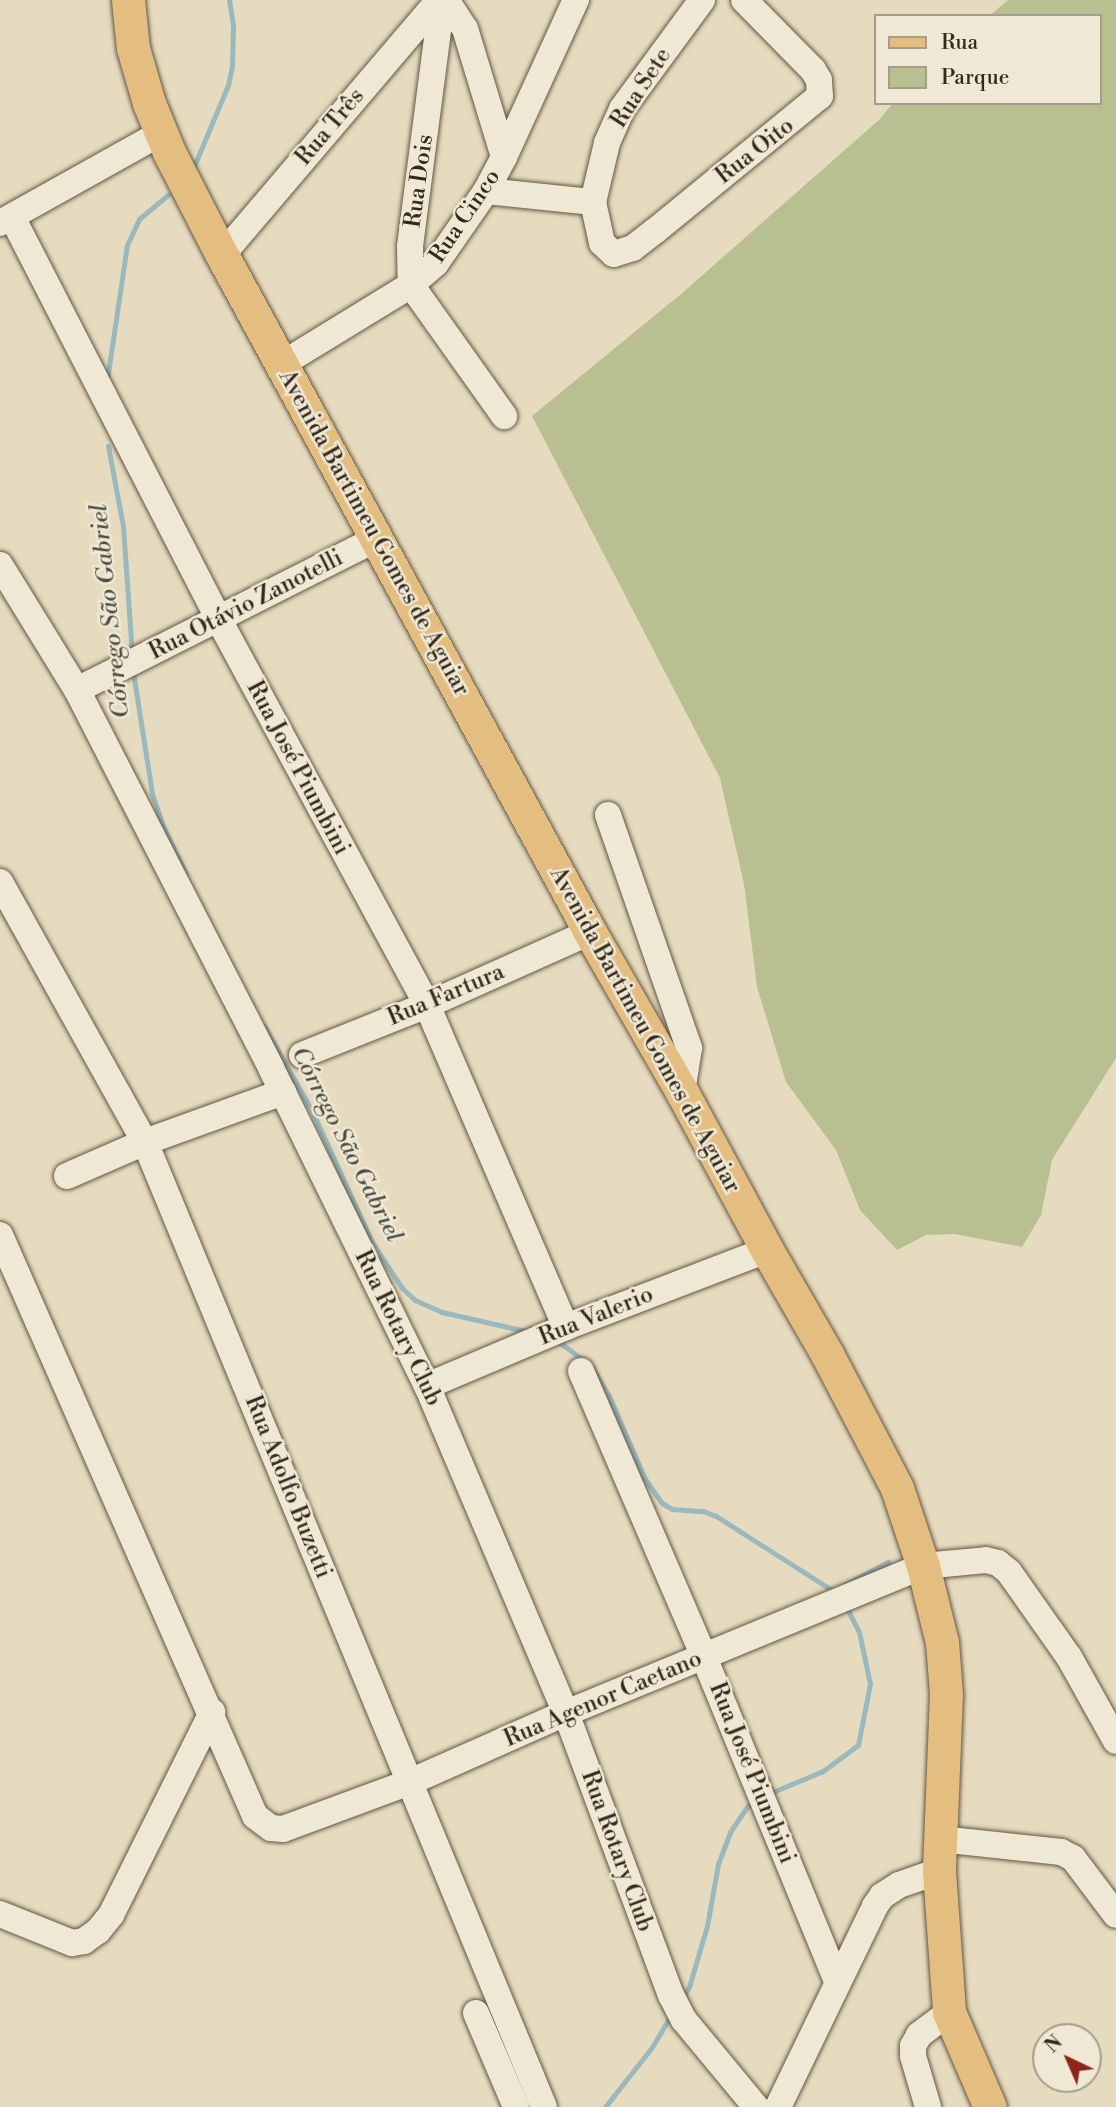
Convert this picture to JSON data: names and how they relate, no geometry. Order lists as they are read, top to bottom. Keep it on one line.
{"streets":{"main road":["Avenida Bartimeu Gomes de Aguiar"],"street":["Rua Sete","Rua Três","Rua Oito","Rua Dois","Rua Cinco","Rua Otávio Zanotelli","Rua José Piumbini","Rua Fartura","Rua Valerio","Rua Rotary Club","Rua Adolfo Buzetti","Rua Agenor Caetano"]},"crossings":[["Rua Sete","Rua Oito"],["Rua Três","Rua Dois"],["Rua Três","Rua Cinco"],["Rua Três","Avenida Bartimeu Gomes de Aguiar"],["Rua Dois","Rua Cinco"],["Rua Cinco","Avenida Bartimeu Gomes de Aguiar"],["Avenida Bartimeu Gomes de Aguiar","Rua Otávio Zanotelli"],["Avenida Bartimeu Gomes de Aguiar","Rua Fartura"],["Avenida Bartimeu Gomes de Aguiar","Rua Valerio"],["Avenida Bartimeu Gomes de Aguiar","Rua Agenor Caetano"],["Rua Otávio Zanotelli","Rua José Piumbini"],["Rua Otávio Zanotelli","Rua Rotary Club"],["Rua José Piumbini","Rua Fartura"],["Rua José Piumbini","Rua Valerio"],["Rua José Piumbini","Rua Agenor Caetano"],["Rua Valerio","Rua Rotary Club"],["Rua Rotary Club","Rua Agenor Caetano"],["Rua Adolfo Buzetti","Rua Agenor Caetano"]],"water":["Córrego São Gabriel"],"legend":["Rua","Parque"],"north":"top left"}
